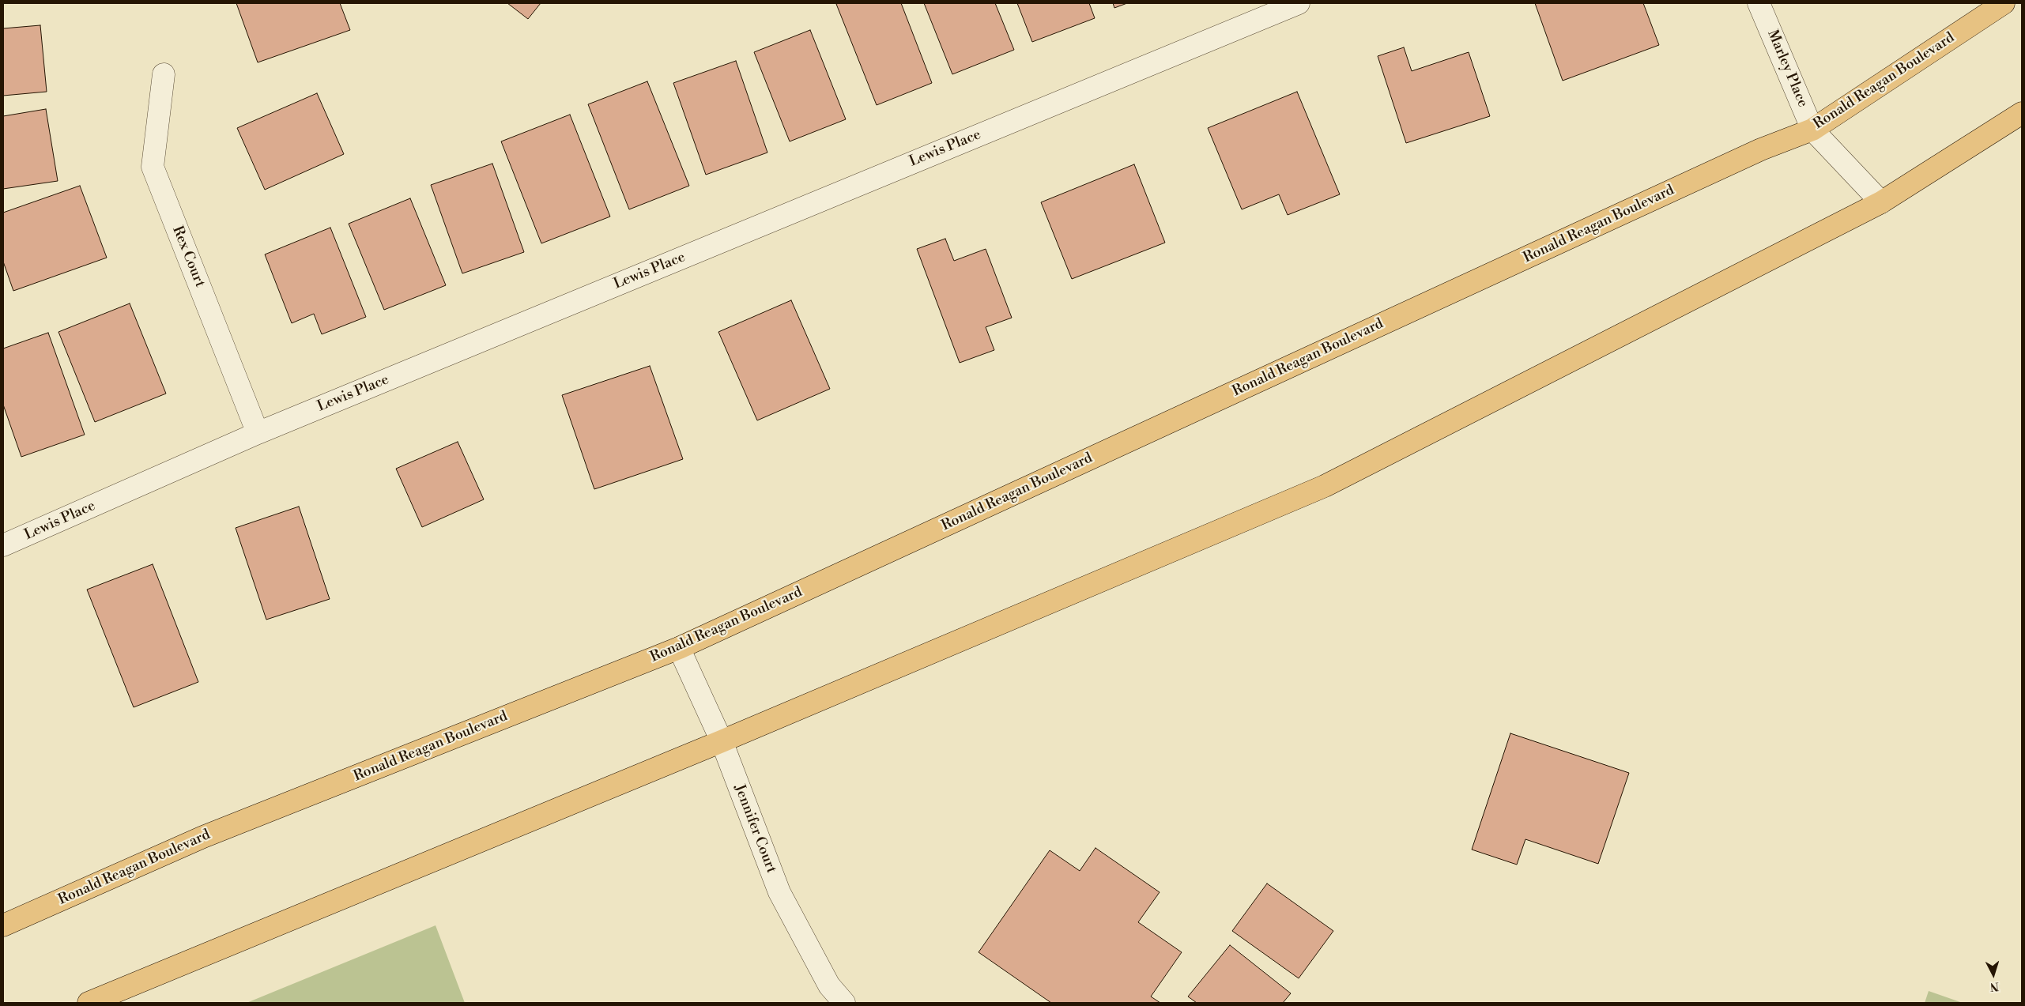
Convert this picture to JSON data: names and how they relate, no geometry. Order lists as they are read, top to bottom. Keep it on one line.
{"streets":{"main road":["Ronald Reagan Boulevard"],"street":["Marley Place","Lewis Place","Rex Court","Jennifer Court"]},"crossings":[["Marley Place","Ronald Reagan Boulevard"],["Ronald Reagan Boulevard","Jennifer Court"],["Lewis Place","Rex Court"]],"north":"bottom"}
